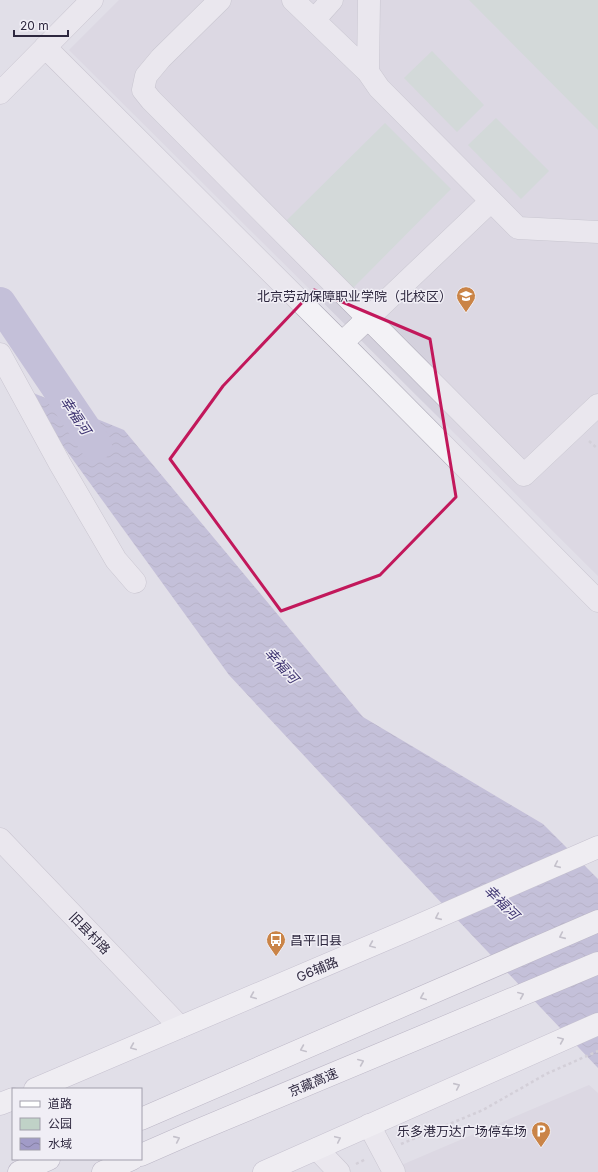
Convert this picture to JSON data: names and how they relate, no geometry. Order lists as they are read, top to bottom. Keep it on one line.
{"streets":{"main road":["G6辅路","京藏高速"],"street":["旧县村路"]},"crossings":[["旧县村路","G6辅路"]],"water":["幸福河"],"places":{"school or university":["北京劳动保障职业学院（北校区）"],"bus stop":["昌平旧县"],"parking":["乐多港万达广场停车场"]},"legend":["道路","公园","水域"],"scale_bar":"20 m"}
